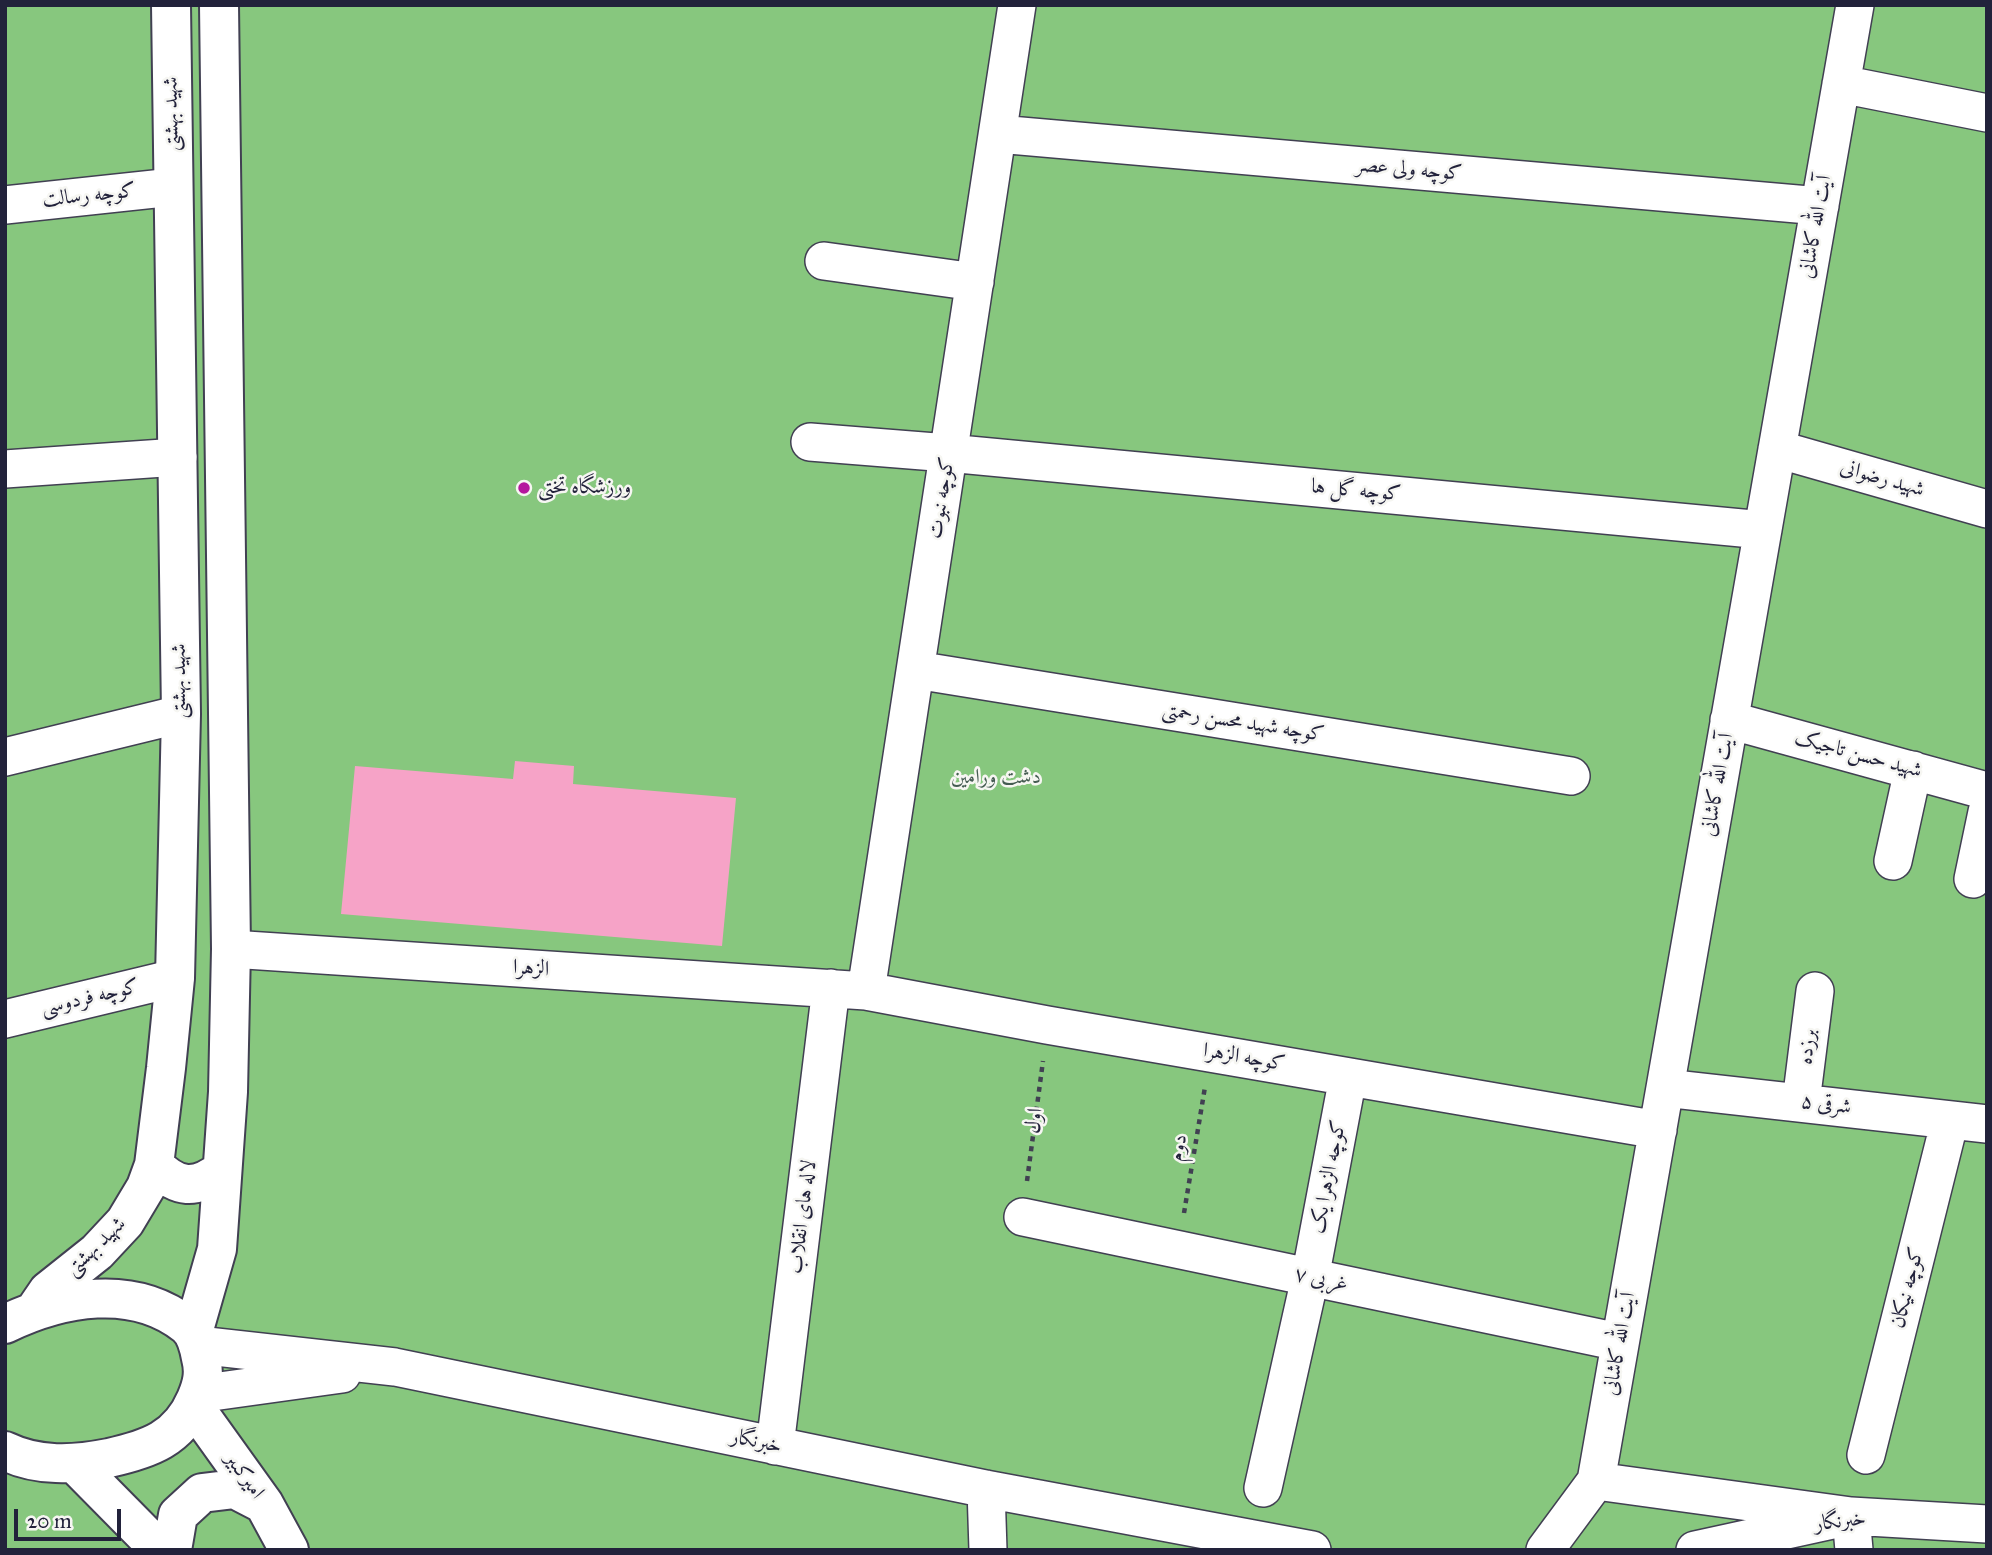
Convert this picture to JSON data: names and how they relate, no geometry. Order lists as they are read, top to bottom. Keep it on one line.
{"streets":{"main road":["شهید بهشتی","امیرکبیر"],"street":["کوچه ولی عصر","کوچه رسالت","آیت الله کاشانی","شهید رضوانی","کوچه گل ها","کوچه نبوت","کوچه شهید محسن رحمتی","شهید حسن تاجیک","الزهرا","کوچه فردوسی","برزده","کوچه الزهرا","۵ شرقی","کوچه الزهرا یک","لاله های انقلاب","۷ غربی","کوچه نیکان","خبرنگار"],"path":["اول","دوم"]},"crossings":[["شهید بهشتی","کوچه رسالت"],["شهید بهشتی","کوچه فردوسی"],["کوچه ولی عصر","آیت الله کاشانی"],["کوچه ولی عصر","کوچه نبوت"],["آیت الله کاشانی","شهید رضوانی"],["آیت الله کاشانی","کوچه گل ها"],["آیت الله کاشانی","شهید حسن تاجیک"],["آیت الله کاشانی","کوچه الزهرا"],["آیت الله کاشانی","۵ شرقی"],["آیت الله کاشانی","۷ غربی"],["کوچه گل ها","کوچه نبوت"],["کوچه نبوت","کوچه شهید محسن رحمتی"],["کوچه نبوت","کوچه الزهرا"],["الزهرا","کوچه الزهرا"],["الزهرا","لاله های انقلاب"],["برزده","۵ شرقی"],["کوچه الزهرا","اول"],["کوچه الزهرا","دوم"],["کوچه الزهرا","کوچه الزهرا یک"],["کوچه الزهرا","لاله های انقلاب"],["۵ شرقی","کوچه نیکان"],["اول","۷ غربی"],["دوم","۷ غربی"],["کوچه الزهرا یک","۷ غربی"],["لاله های انقلاب","خبرنگار"]],"parks":["دشت ورامین"],"places":["ورزشگاه تختی"],"scale_bar":"20 m"}
